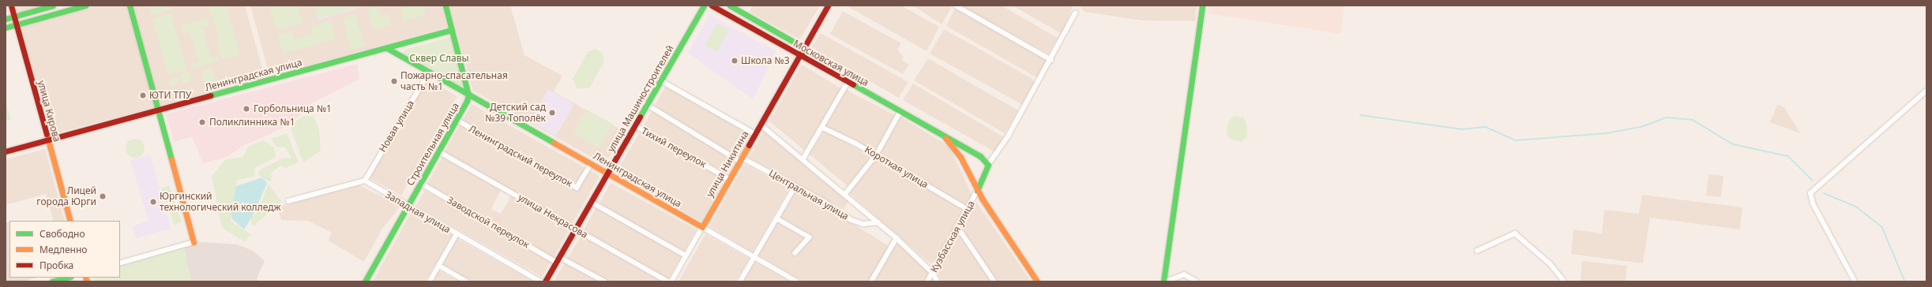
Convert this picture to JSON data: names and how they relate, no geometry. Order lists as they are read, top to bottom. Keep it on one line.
{"streets":{"street":["Московская улица","Ленинградская улица","улица Машиностроителей","улица Кирова","Новая улица","Строительная улица","Тихий переулок","Ленинградский переулок","улица Никитина","Короткая улица","Центральная улица","Западная улица","улица Некрасова","Заводской переулок","Кузбасская улица"]},"crossings":[["Московская улица","улица Никитина"],["Московская улица","Кузбасская улица"],["Ленинградская улица","улица Машиностроителей"],["Ленинградская улица","улица Кирова"],["Ленинградская улица","Новая улица"],["Ленинградская улица","Строительная улица"],["Ленинградская улица","Ленинградский переулок"],["Ленинградская улица","улица Никитина"],["улица Машиностроителей","Тихий переулок"],["улица Машиностроителей","Центральная улица"],["улица Машиностроителей","улица Некрасова"],["улица Машиностроителей","Заводской переулок"],["Новая улица","Западная улица"],["Строительная улица","Ленинградский переулок"],["Строительная улица","Западная улица"],["Строительная улица","улица Некрасова"],["Строительная улица","Заводской переулок"],["Тихий переулок","улица Никитина"],["улица Никитина","Центральная улица"],["Короткая улица","Кузбасская улица"],["Центральная улица","Кузбасская улица"]],"parks":["Сквер Славы"],"places":["Школа №3","Пожарно-спасательная часть №1","ЮТИ ТПУ","Горбольница №1","Детский сад №39 Тополёк","Поликлинника №1","Лицей города Юрги","Юргинский технологический колледж"],"legend":["Свободно","Медленно","Пробка"]}
